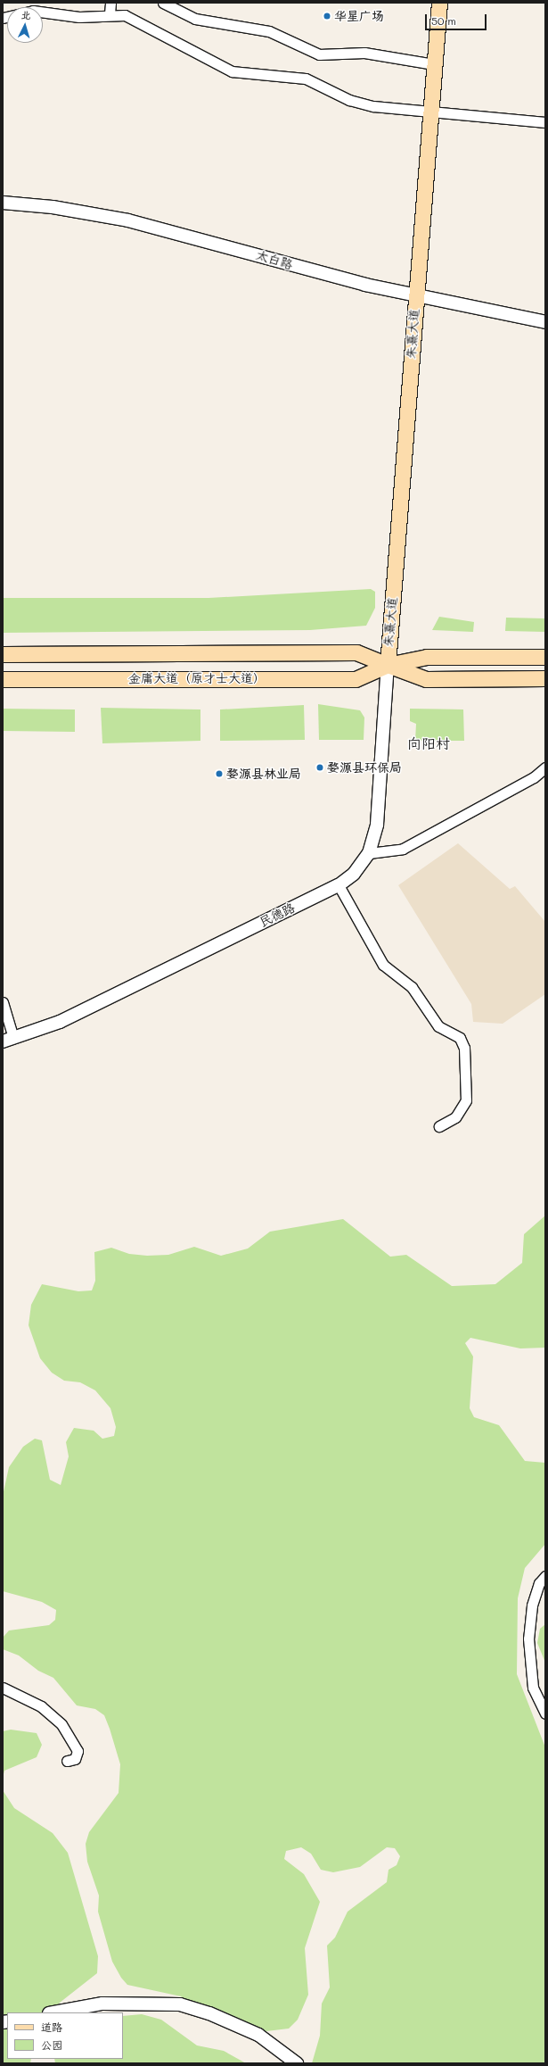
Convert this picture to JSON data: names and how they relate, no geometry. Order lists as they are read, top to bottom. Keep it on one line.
{"streets":{"main road":["朱熹大道","金庸大道（原才士大道）"],"street":["太白路","民德路"]},"crossings":[["太白路","朱熹大道"],["朱熹大道","金庸大道（原才士大道）"],["朱熹大道","民德路"],["金庸大道（原才士大道）","民德路"]],"districts":["向阳村"],"places":["华星广场","婺源县环保局","婺源县林业局"],"legend":["道路","公园"],"scale_bar":"50 m","north":"top"}
